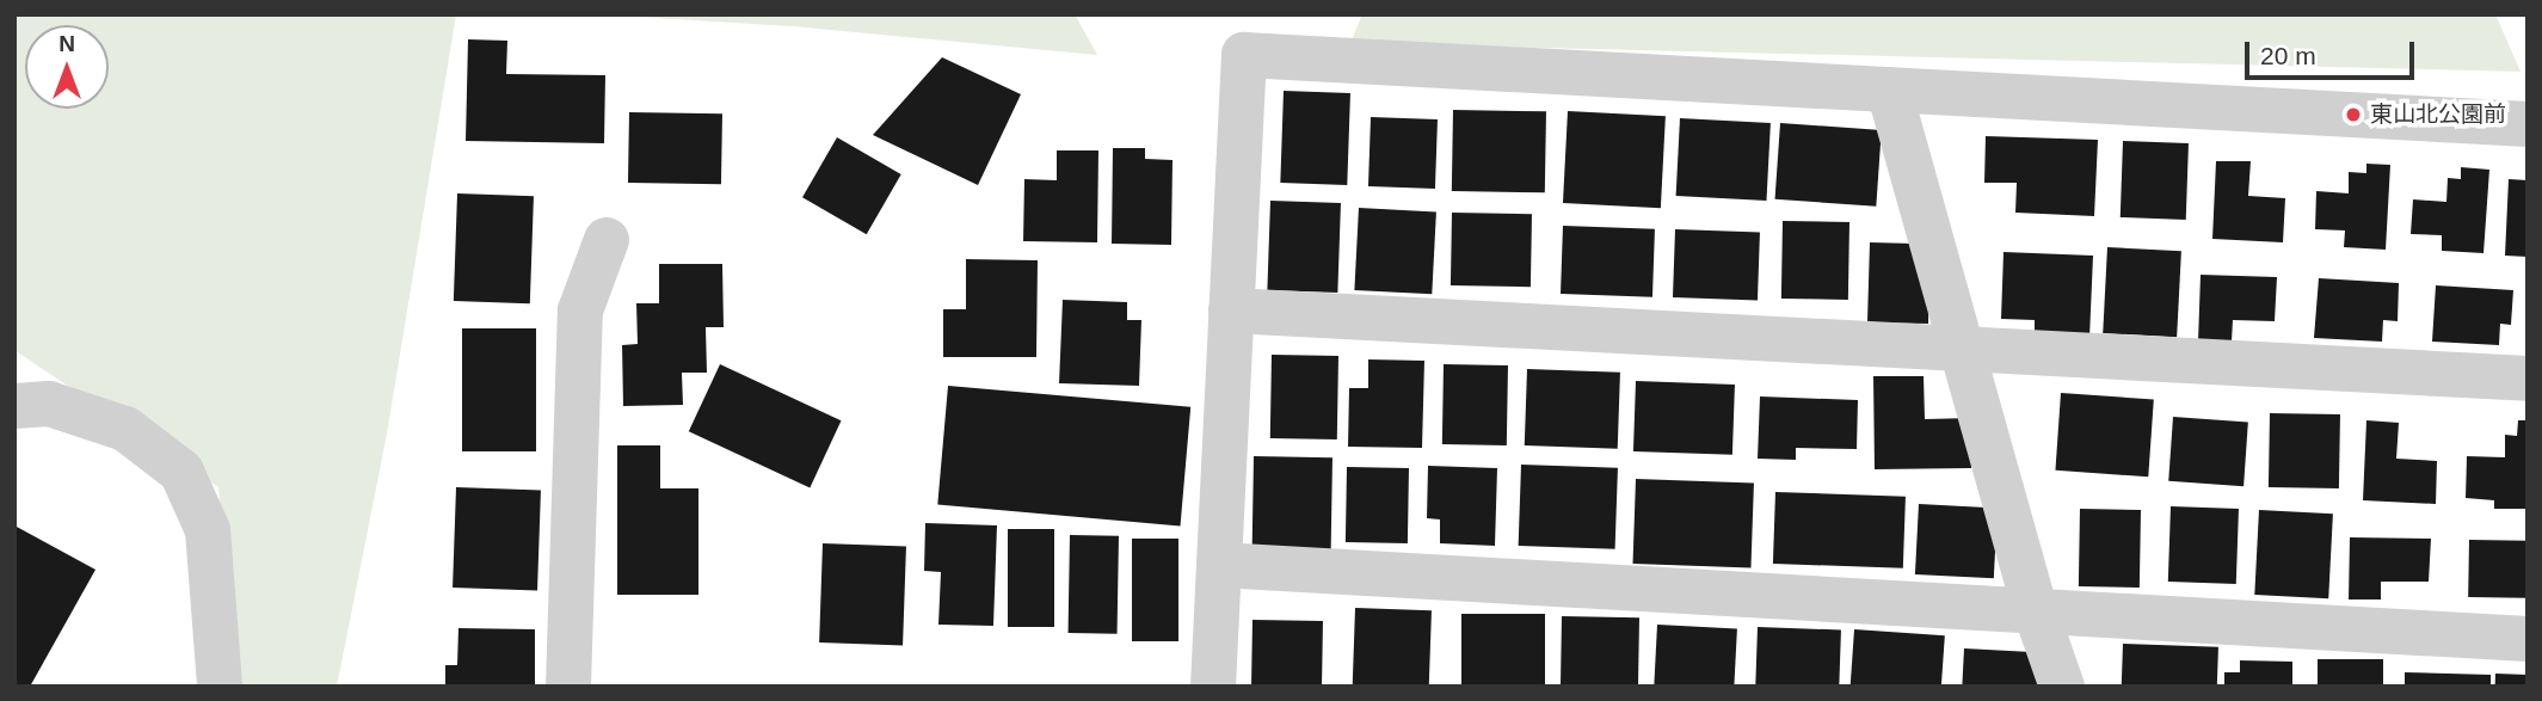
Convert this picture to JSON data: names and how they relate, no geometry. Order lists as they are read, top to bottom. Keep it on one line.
{"places":["東山北公園前"],"scale_bar":"20 m","north":"top"}
